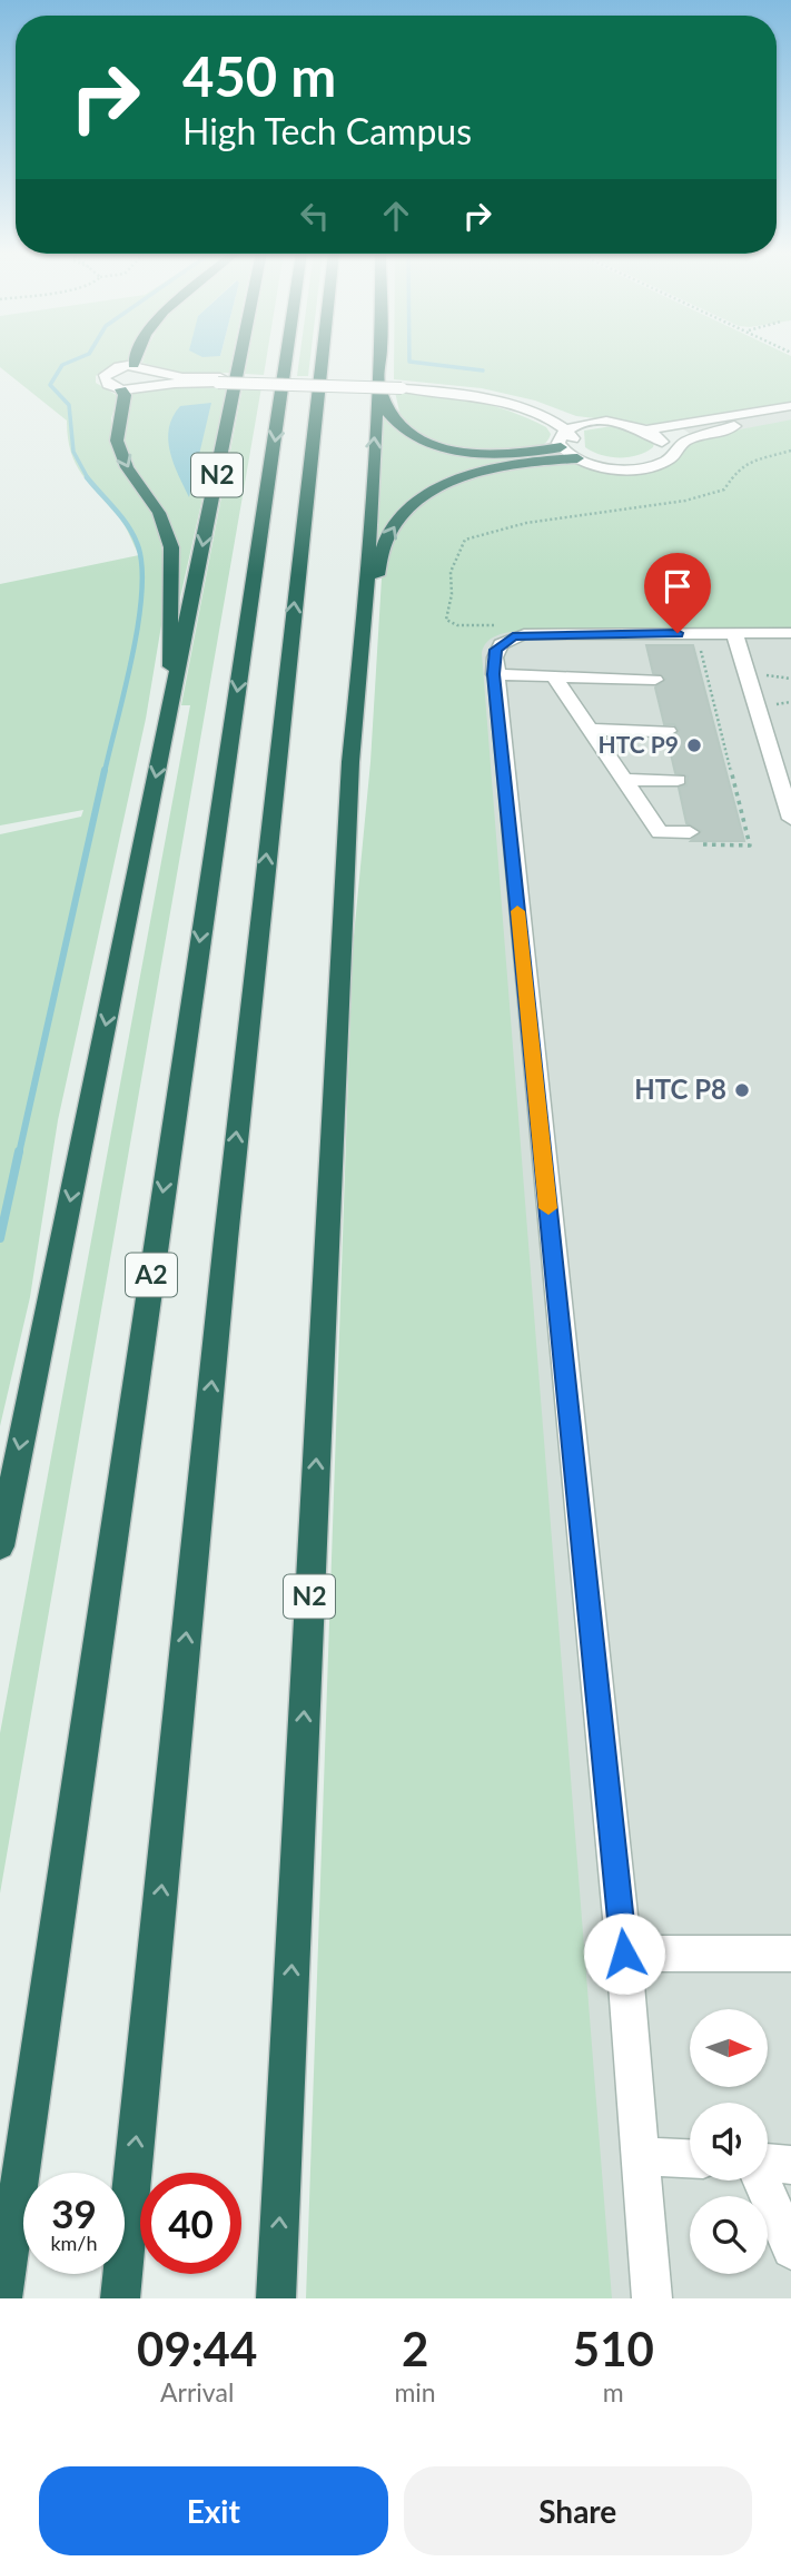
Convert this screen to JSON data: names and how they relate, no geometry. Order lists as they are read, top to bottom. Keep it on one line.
{"streets":{"highway":["N2","A2"]},"places":["HTC P9","HTC P8"],"north":"right","page":{"turn":["450 m","High Tech Campus"],"speed":"39 km/h","limit":"40","eta":["09:44","Arrival","2","min","510","m"],"buttons":["Exit","Share"]}}
